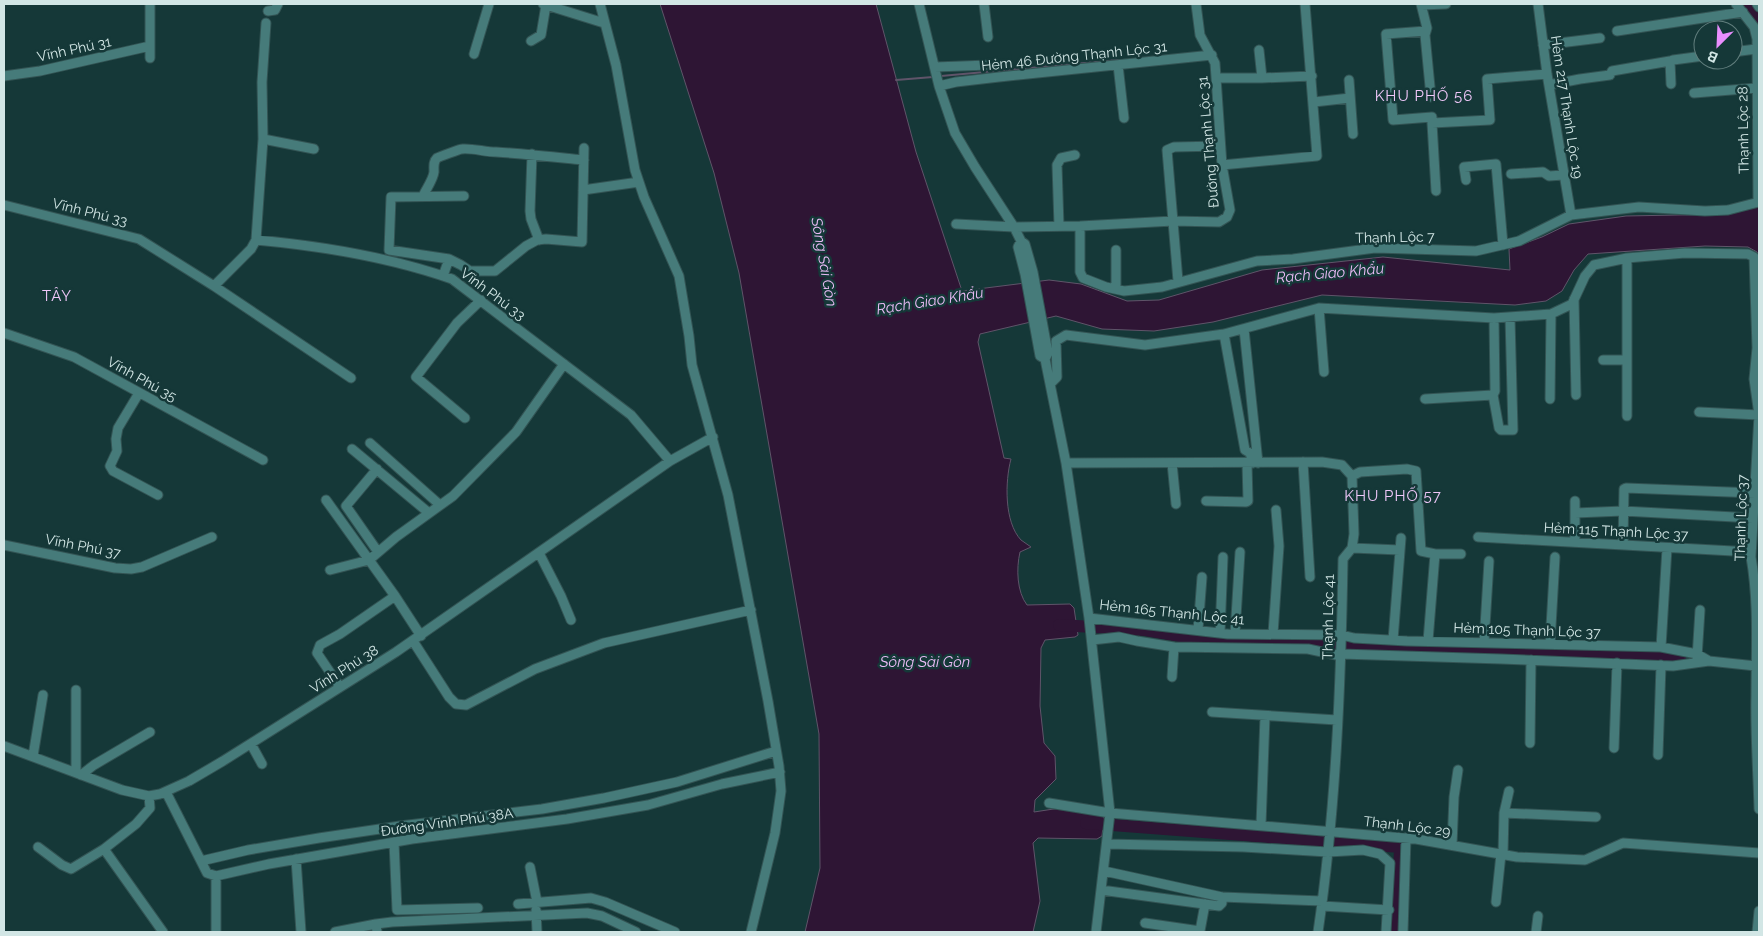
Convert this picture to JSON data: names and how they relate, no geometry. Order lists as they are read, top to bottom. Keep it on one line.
{"streets":{"street":["Vĩnh Phú 31","Hẻm 46 Đường Thạnh Lộc 31","Hẻm 217 Thạnh Lộc 19","Thạnh Lộc 28","Đường Thạnh Lộc 31","Vĩnh Phú 33","Thạnh Lộc 7","Vĩnh Phú 35","Thạnh Lộc 37","Hẻm 115 Thạnh Lộc 37","Vĩnh Phú 37","Hẻm 165 Thạnh Lộc 41","Thạnh Lộc 41","Hẻm 105 Thạnh Lộc 37","Vĩnh Phú 38","Đường Vĩnh Phú 38A","Thạnh Lộc 29"]},"crossings":[["Hẻm 46 Đường Thạnh Lộc 31","Đường Thạnh Lộc 31"],["Hẻm 217 Thạnh Lộc 19","Thạnh Lộc 7"],["Thạnh Lộc 28","Thạnh Lộc 7"],["Đường Thạnh Lộc 31","Thạnh Lộc 7"],["Vĩnh Phú 33","Vĩnh Phú 38"],["Thạnh Lộc 37","Hẻm 115 Thạnh Lộc 37"],["Hẻm 165 Thạnh Lộc 41","Thạnh Lộc 41"],["Hẻm 165 Thạnh Lộc 41","Hẻm 105 Thạnh Lộc 37"],["Thạnh Lộc 41","Hẻm 105 Thạnh Lộc 37"],["Thạnh Lộc 41","Thạnh Lộc 29"]],"districts":["KHU PHỐ 56","TÂY","KHU PHỐ 57"],"water":["Sông Sài Gòn","Rạch Giao Khẩu"],"north":"bottom left"}
